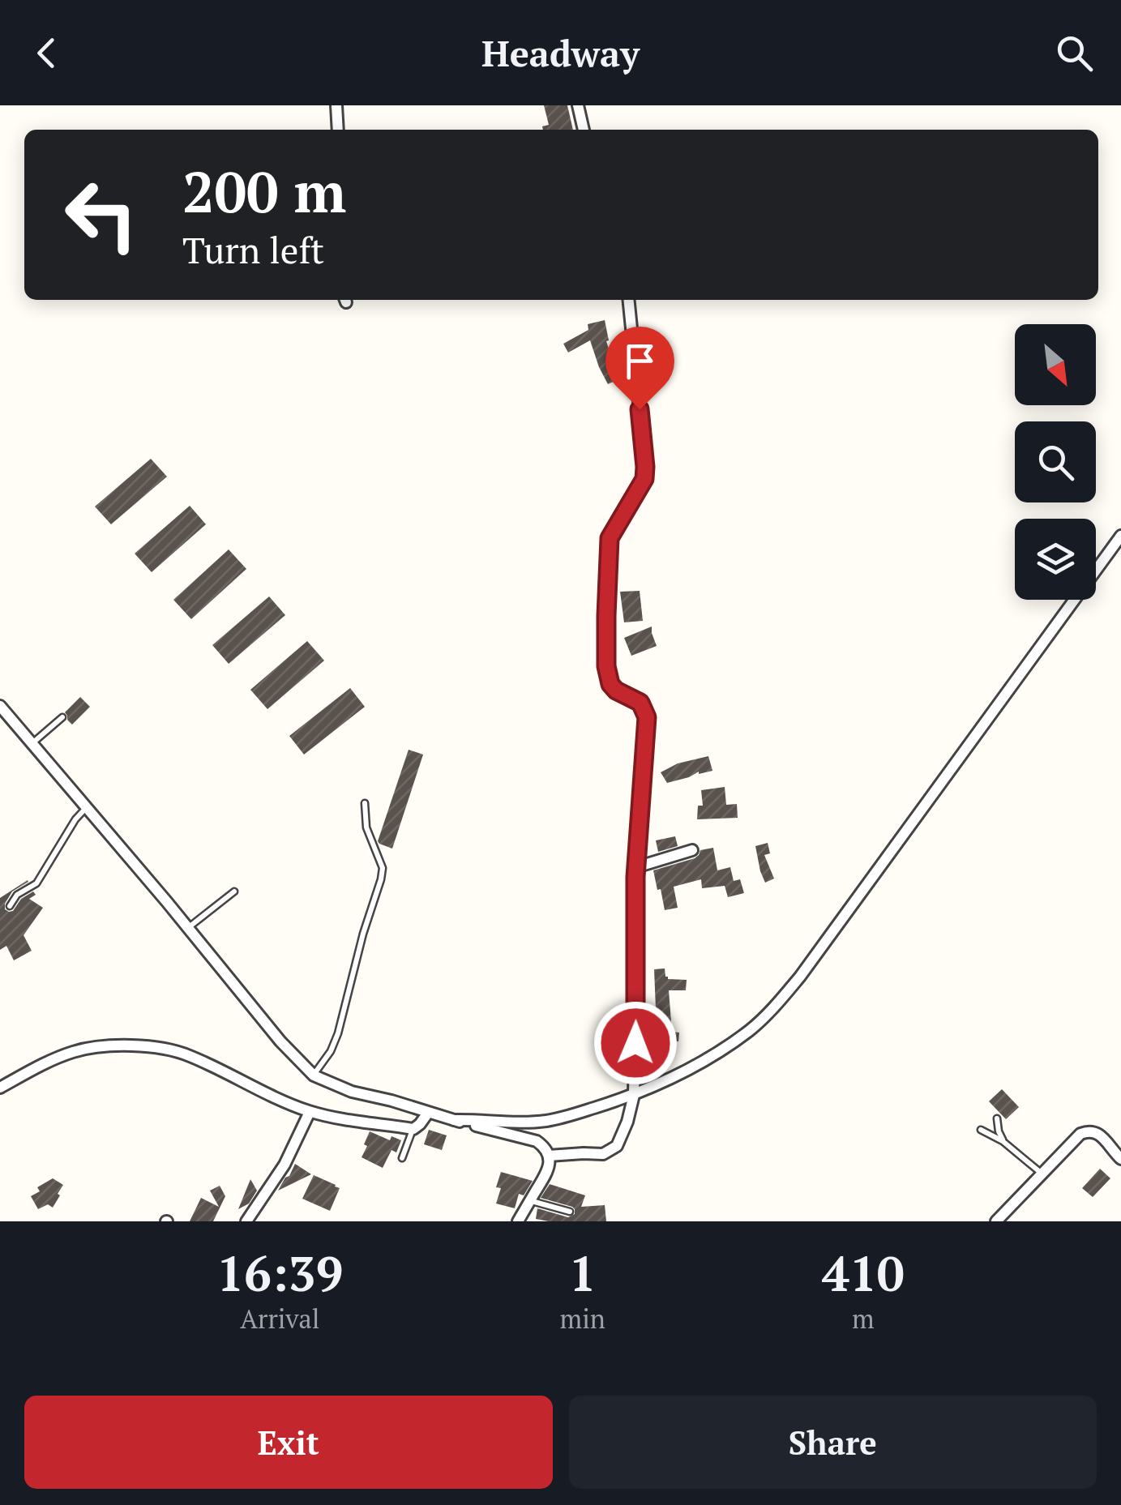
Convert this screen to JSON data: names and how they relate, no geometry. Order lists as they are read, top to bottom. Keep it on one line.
{"north":"bottom right","page":{"header":"Headway","turn":["200 m","Turn left"],"eta":["16:39","Arrival","1","min","410","m"],"buttons":["Exit","Share"]}}
